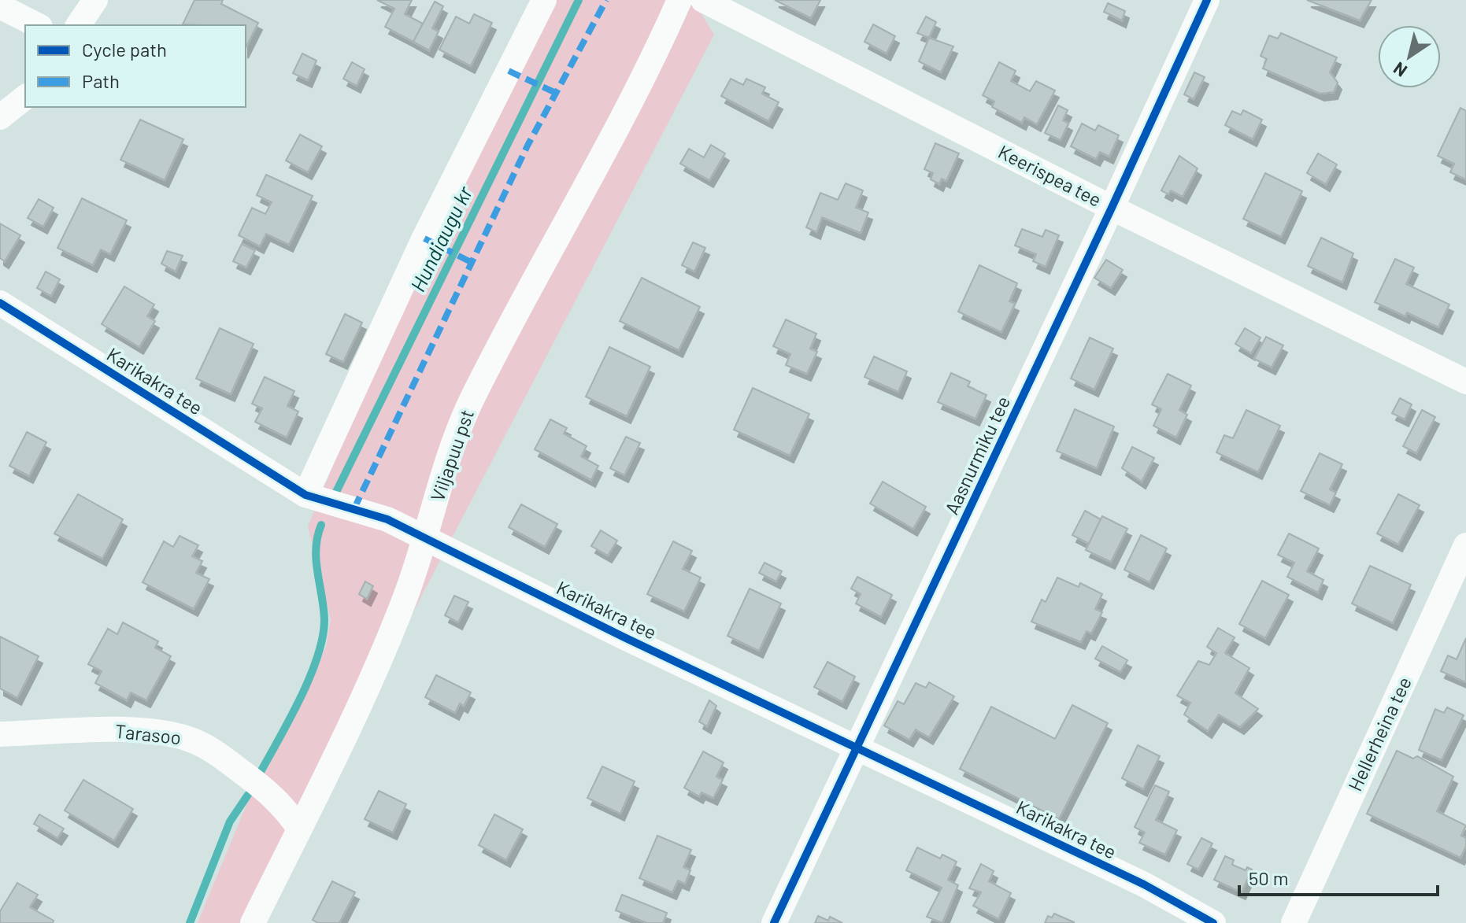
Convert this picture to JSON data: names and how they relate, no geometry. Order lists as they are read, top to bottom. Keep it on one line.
{"streets":{"street":["Keerispea tee","Karikakra tee","Viljapuu pst","Aasnurmiku tee","Hellerheina tee","Tarasoo"]},"crossings":[["Keerispea tee","Aasnurmiku tee"],["Karikakra tee","Viljapuu pst"],["Karikakra tee","Aasnurmiku tee"],["Viljapuu pst","Tarasoo"]],"water":["Hundiaugu kr"],"legend":["Cycle path","Path"],"scale_bar":"50 m","north":"bottom left"}
